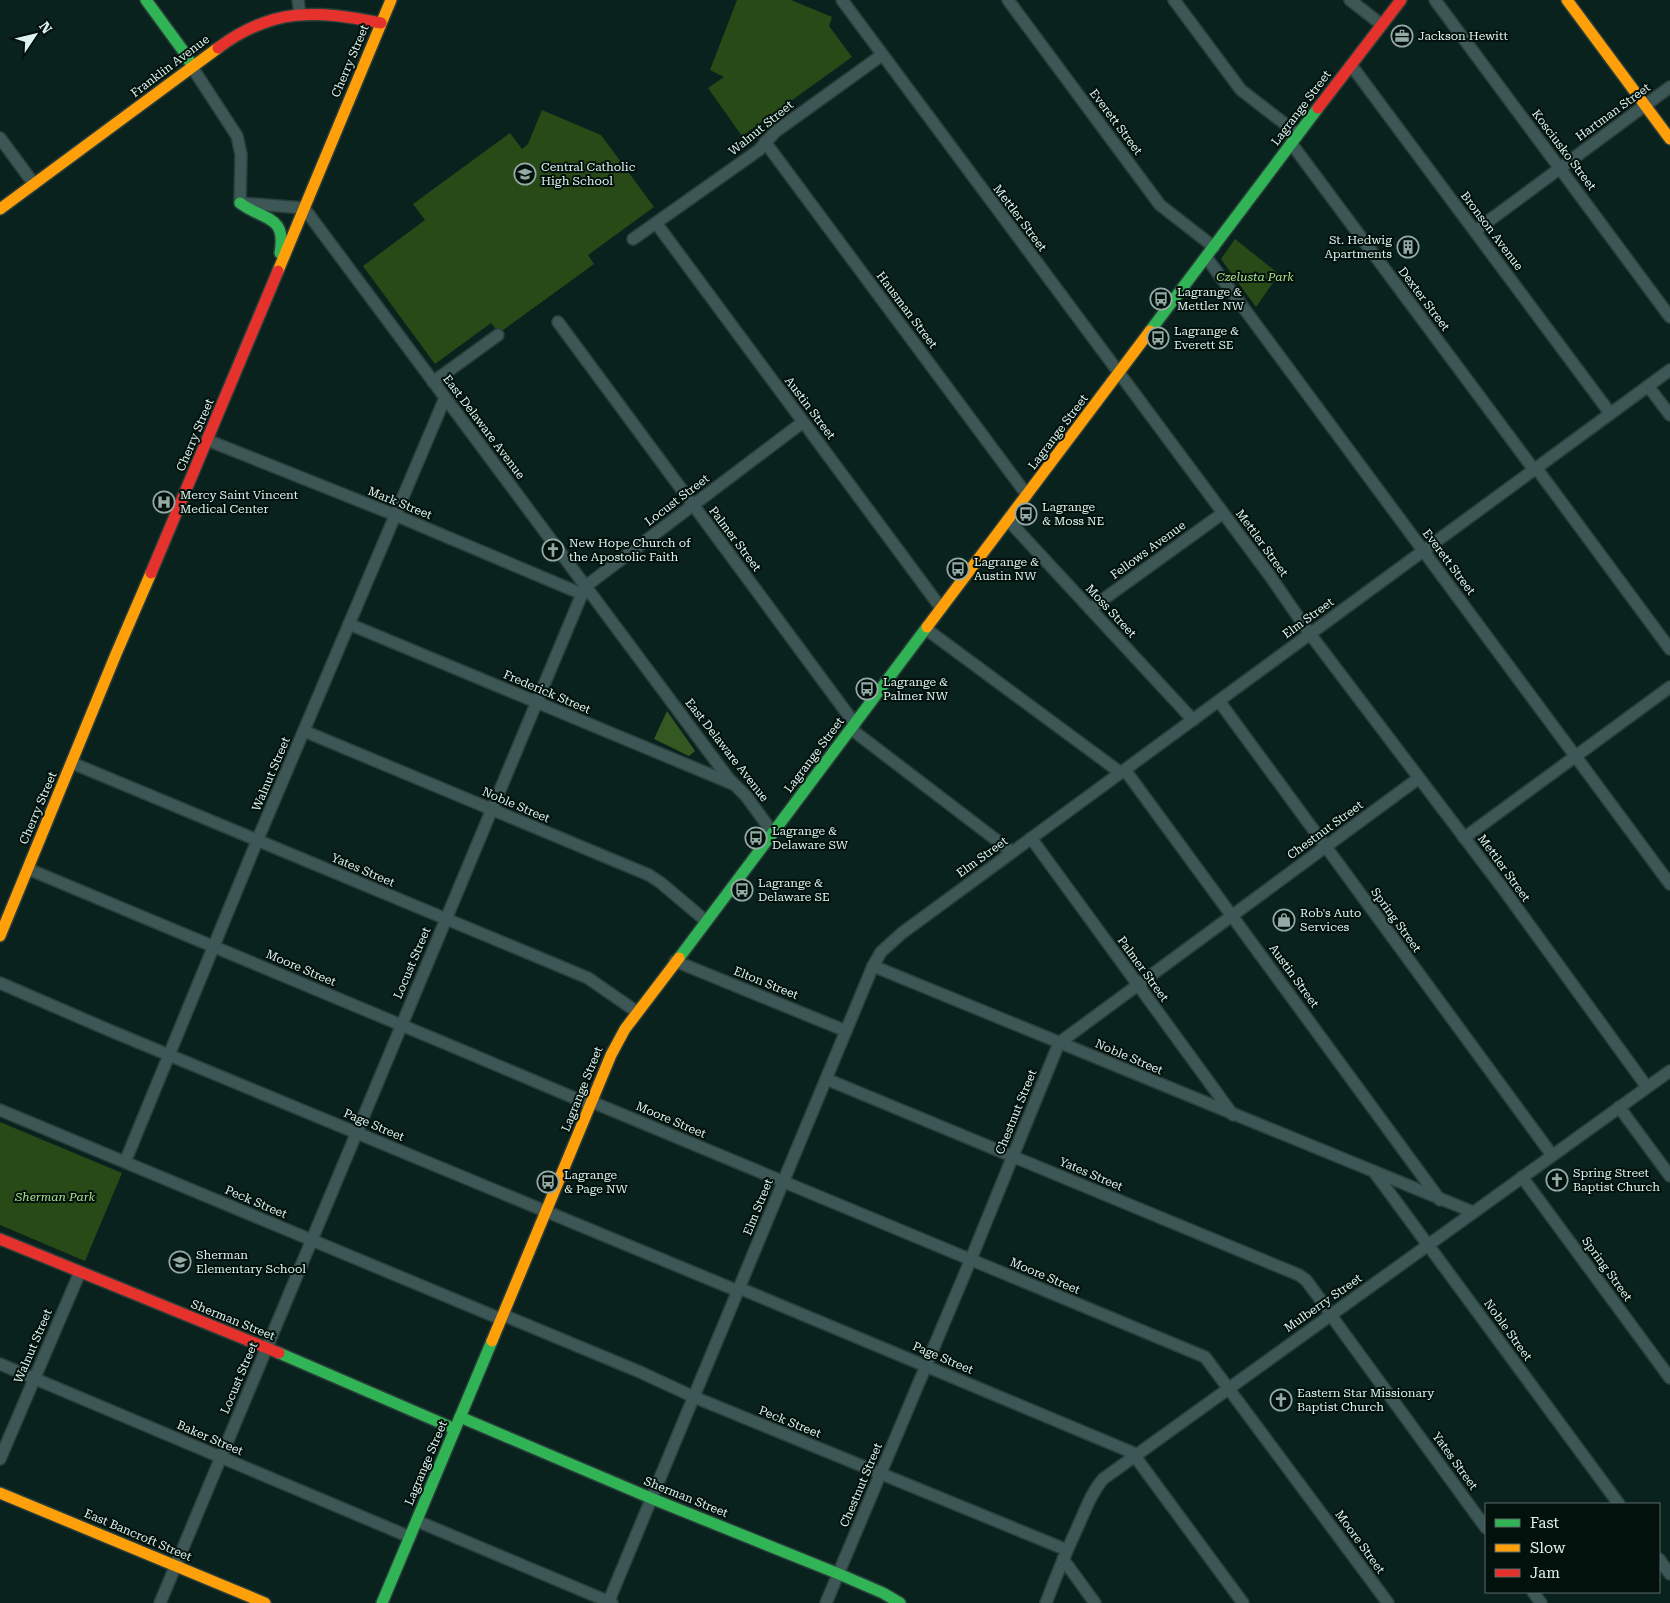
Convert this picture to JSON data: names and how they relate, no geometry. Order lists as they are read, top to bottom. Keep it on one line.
{"streets":{"main road":["Cherry Street","Franklin Avenue","Lagrange Street","Sherman Street","East Bancroft Street"],"street":["Hartman Street","Everett Street","Walnut Street","Kosciusko Street","Mettler Street","Bronson Avenue","Dexter Street","Hausman Street","Austin Street","East Delaware Avenue","Locust Street","Mark Street","Palmer Street","Fellows Avenue","Moss Street","Elm Street","Frederick Street","Noble Street","Chestnut Street","Yates Street","Spring Street","Moore Street","Elton Street","Page Street","Peck Street","Mulberry Street","Baker Street"]},"crossings":[["Cherry Street","Franklin Avenue"],["Cherry Street","East Delaware Avenue"],["Cherry Street","Mark Street"],["Cherry Street","Yates Street"],["Cherry Street","Moore Street"],["Lagrange Street","Everett Street"],["Lagrange Street","Mettler Street"],["Lagrange Street","Bronson Avenue"],["Lagrange Street","Dexter Street"],["Lagrange Street","Hausman Street"],["Lagrange Street","Austin Street"],["Lagrange Street","East Delaware Avenue"],["Lagrange Street","Palmer Street"],["Lagrange Street","Moss Street"],["Lagrange Street","Noble Street"],["Lagrange Street","Yates Street"],["Lagrange Street","Moore Street"],["Lagrange Street","Elton Street"],["Lagrange Street","Page Street"],["Lagrange Street","Peck Street"],["Lagrange Street","Sherman Street"],["Lagrange Street","Baker Street"],["Hartman Street","Kosciusko Street"],["Hartman Street","Bronson Avenue"],["Everett Street","Elm Street"],["Walnut Street","Mettler Street"],["Walnut Street","Hausman Street"],["Walnut Street","Austin Street"],["Walnut Street","East Delaware Avenue"],["Walnut Street","Mark Street"],["Walnut Street","Frederick Street"],["Walnut Street","Noble Street"],["Walnut Street","Yates Street"],["Walnut Street","Moore Street"],["Walnut Street","Page Street"],["Walnut Street","Peck Street"],["Walnut Street","Sherman Street"],["Walnut Street","Baker Street"],["Mettler Street","Fellows Avenue"],["Mettler Street","Elm Street"],["Mettler Street","Chestnut Street"],["Mettler Street","Mulberry Street"],["Bronson Avenue","Elm Street"],["Dexter Street","Elm Street"],["Austin Street","Locust Street"],["Austin Street","Elm Street"],["Austin Street","Noble Street"],["Austin Street","Chestnut Street"],["East Delaware Avenue","Locust Street"],["East Delaware Avenue","Mark Street"],["East Delaware Avenue","Frederick Street"],["Locust Street","Mark Street"],["Locust Street","Palmer Street"],["Locust Street","Frederick Street"],["Locust Street","Noble Street"],["Locust Street","Yates Street"],["Locust Street","Moore Street"],["Locust Street","Page Street"],["Locust Street","Peck Street"],["Locust Street","Sherman Street"],["Locust Street","Baker Street"],["Locust Street","East Bancroft Street"],["Palmer Street","Elm Street"],["Palmer Street","Noble Street"],["Palmer Street","Chestnut Street"],["Fellows Avenue","Moss Street"],["Moss Street","Elm Street"],["Elm Street","Noble Street"],["Elm Street","Yates Street"],["Elm Street","Spring Street"],["Elm Street","Moore Street"],["Elm Street","Elton Street"],["Elm Street","Page Street"],["Elm Street","Peck Street"],["Elm Street","Sherman Street"],["Noble Street","Chestnut Street"],["Noble Street","Mulberry Street"],["Chestnut Street","Yates Street"],["Chestnut Street","Spring Street"],["Chestnut Street","Moore Street"],["Chestnut Street","Page Street"],["Chestnut Street","Peck Street"],["Chestnut Street","Sherman Street"],["Yates Street","Mulberry Street"],["Spring Street","Mulberry Street"],["Moore Street","Mulberry Street"],["Page Street","Mulberry Street"],["Peck Street","Mulberry Street"]],"parks":["Czelusta Park","Sherman Park"],"places":{"office":["Jackson Hewitt"],"school or university":["Central Catholic High School","Sherman Elementary School"],"building":["St. Hedwig Apartments"],"bus stop":["Lagrange & Mettler NW","Lagrange & Everett SE","Lagrange & Moss NE","Lagrange & Austin NW","Lagrange & Palmer NW","Lagrange & Delaware SW","Lagrange & Delaware SE","Lagrange & Page NW"],"hospital":["Mercy Saint Vincent Medical Center"],"church":["New Hope Church of the Apostolic Faith","Spring Street Baptist Church","Eastern Star Missionary Baptist Church"],"shop":["Rob's Auto Services"]},"legend":["Fast","Slow","Jam"],"north":"top right"}
